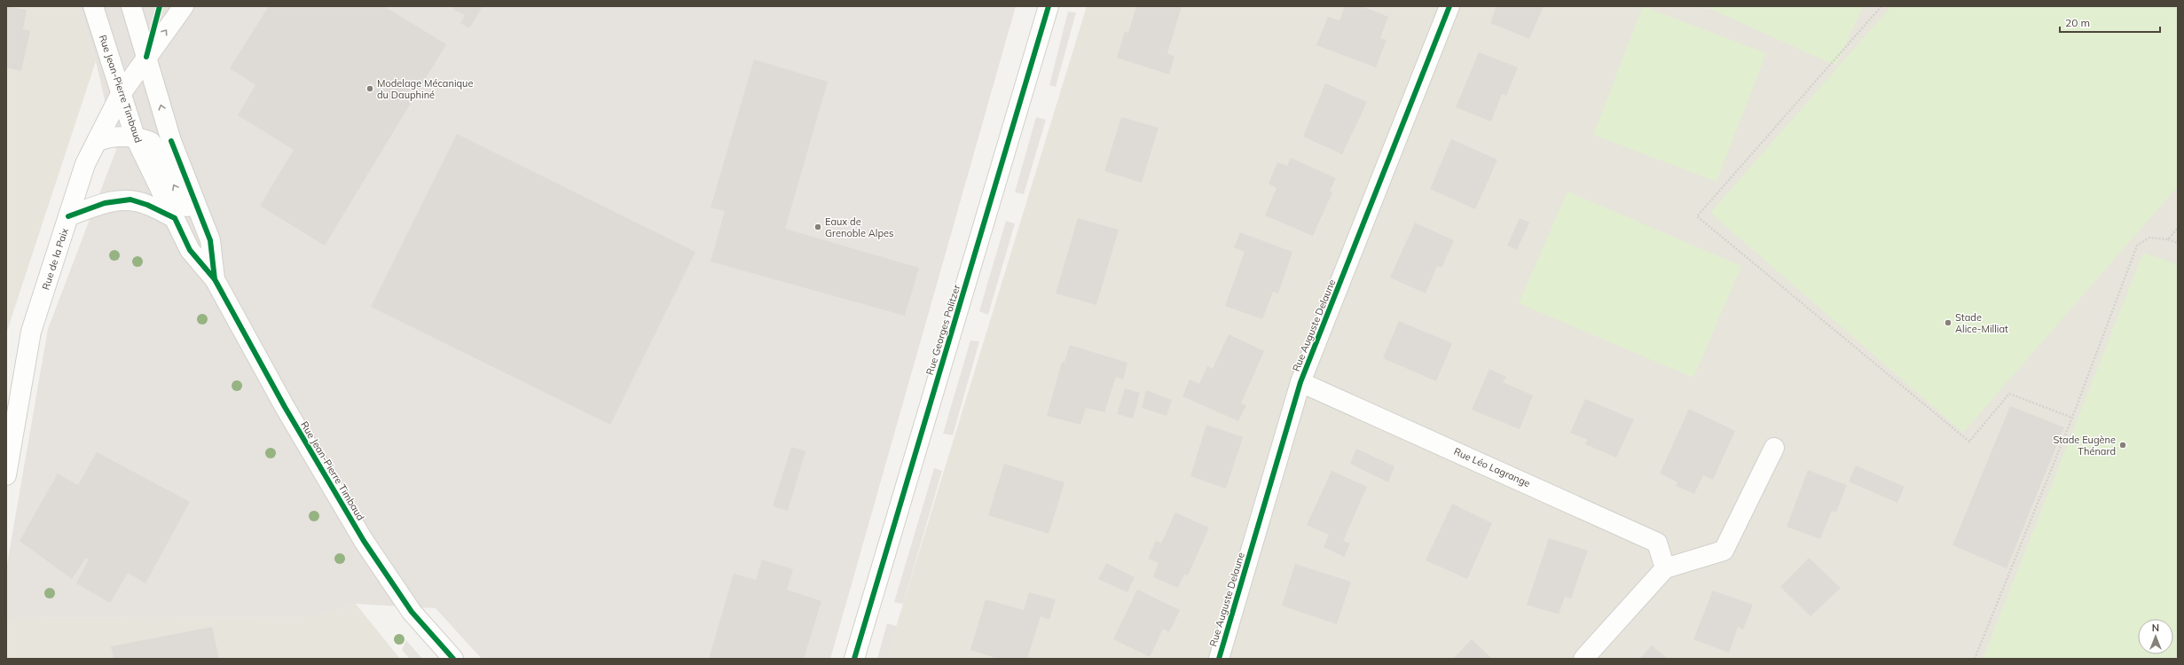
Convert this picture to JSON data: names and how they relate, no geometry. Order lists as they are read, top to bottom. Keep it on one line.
{"streets":{"street":["Rue Jean-Pierre Timbaud","Rue de la Paix","Rue Auguste Delaune","Rue Georges Politzer","Rue Léo Lagrange"]},"crossings":[["Rue Jean-Pierre Timbaud","Rue de la Paix"],["Rue Auguste Delaune","Rue Léo Lagrange"]],"places":["Modelage Mécanique du Dauphiné","Eaux de Grenoble Alpes","Stade Alice-Milliat","Stade Eugène Thénard"],"scale_bar":"20 m","north":"top"}
